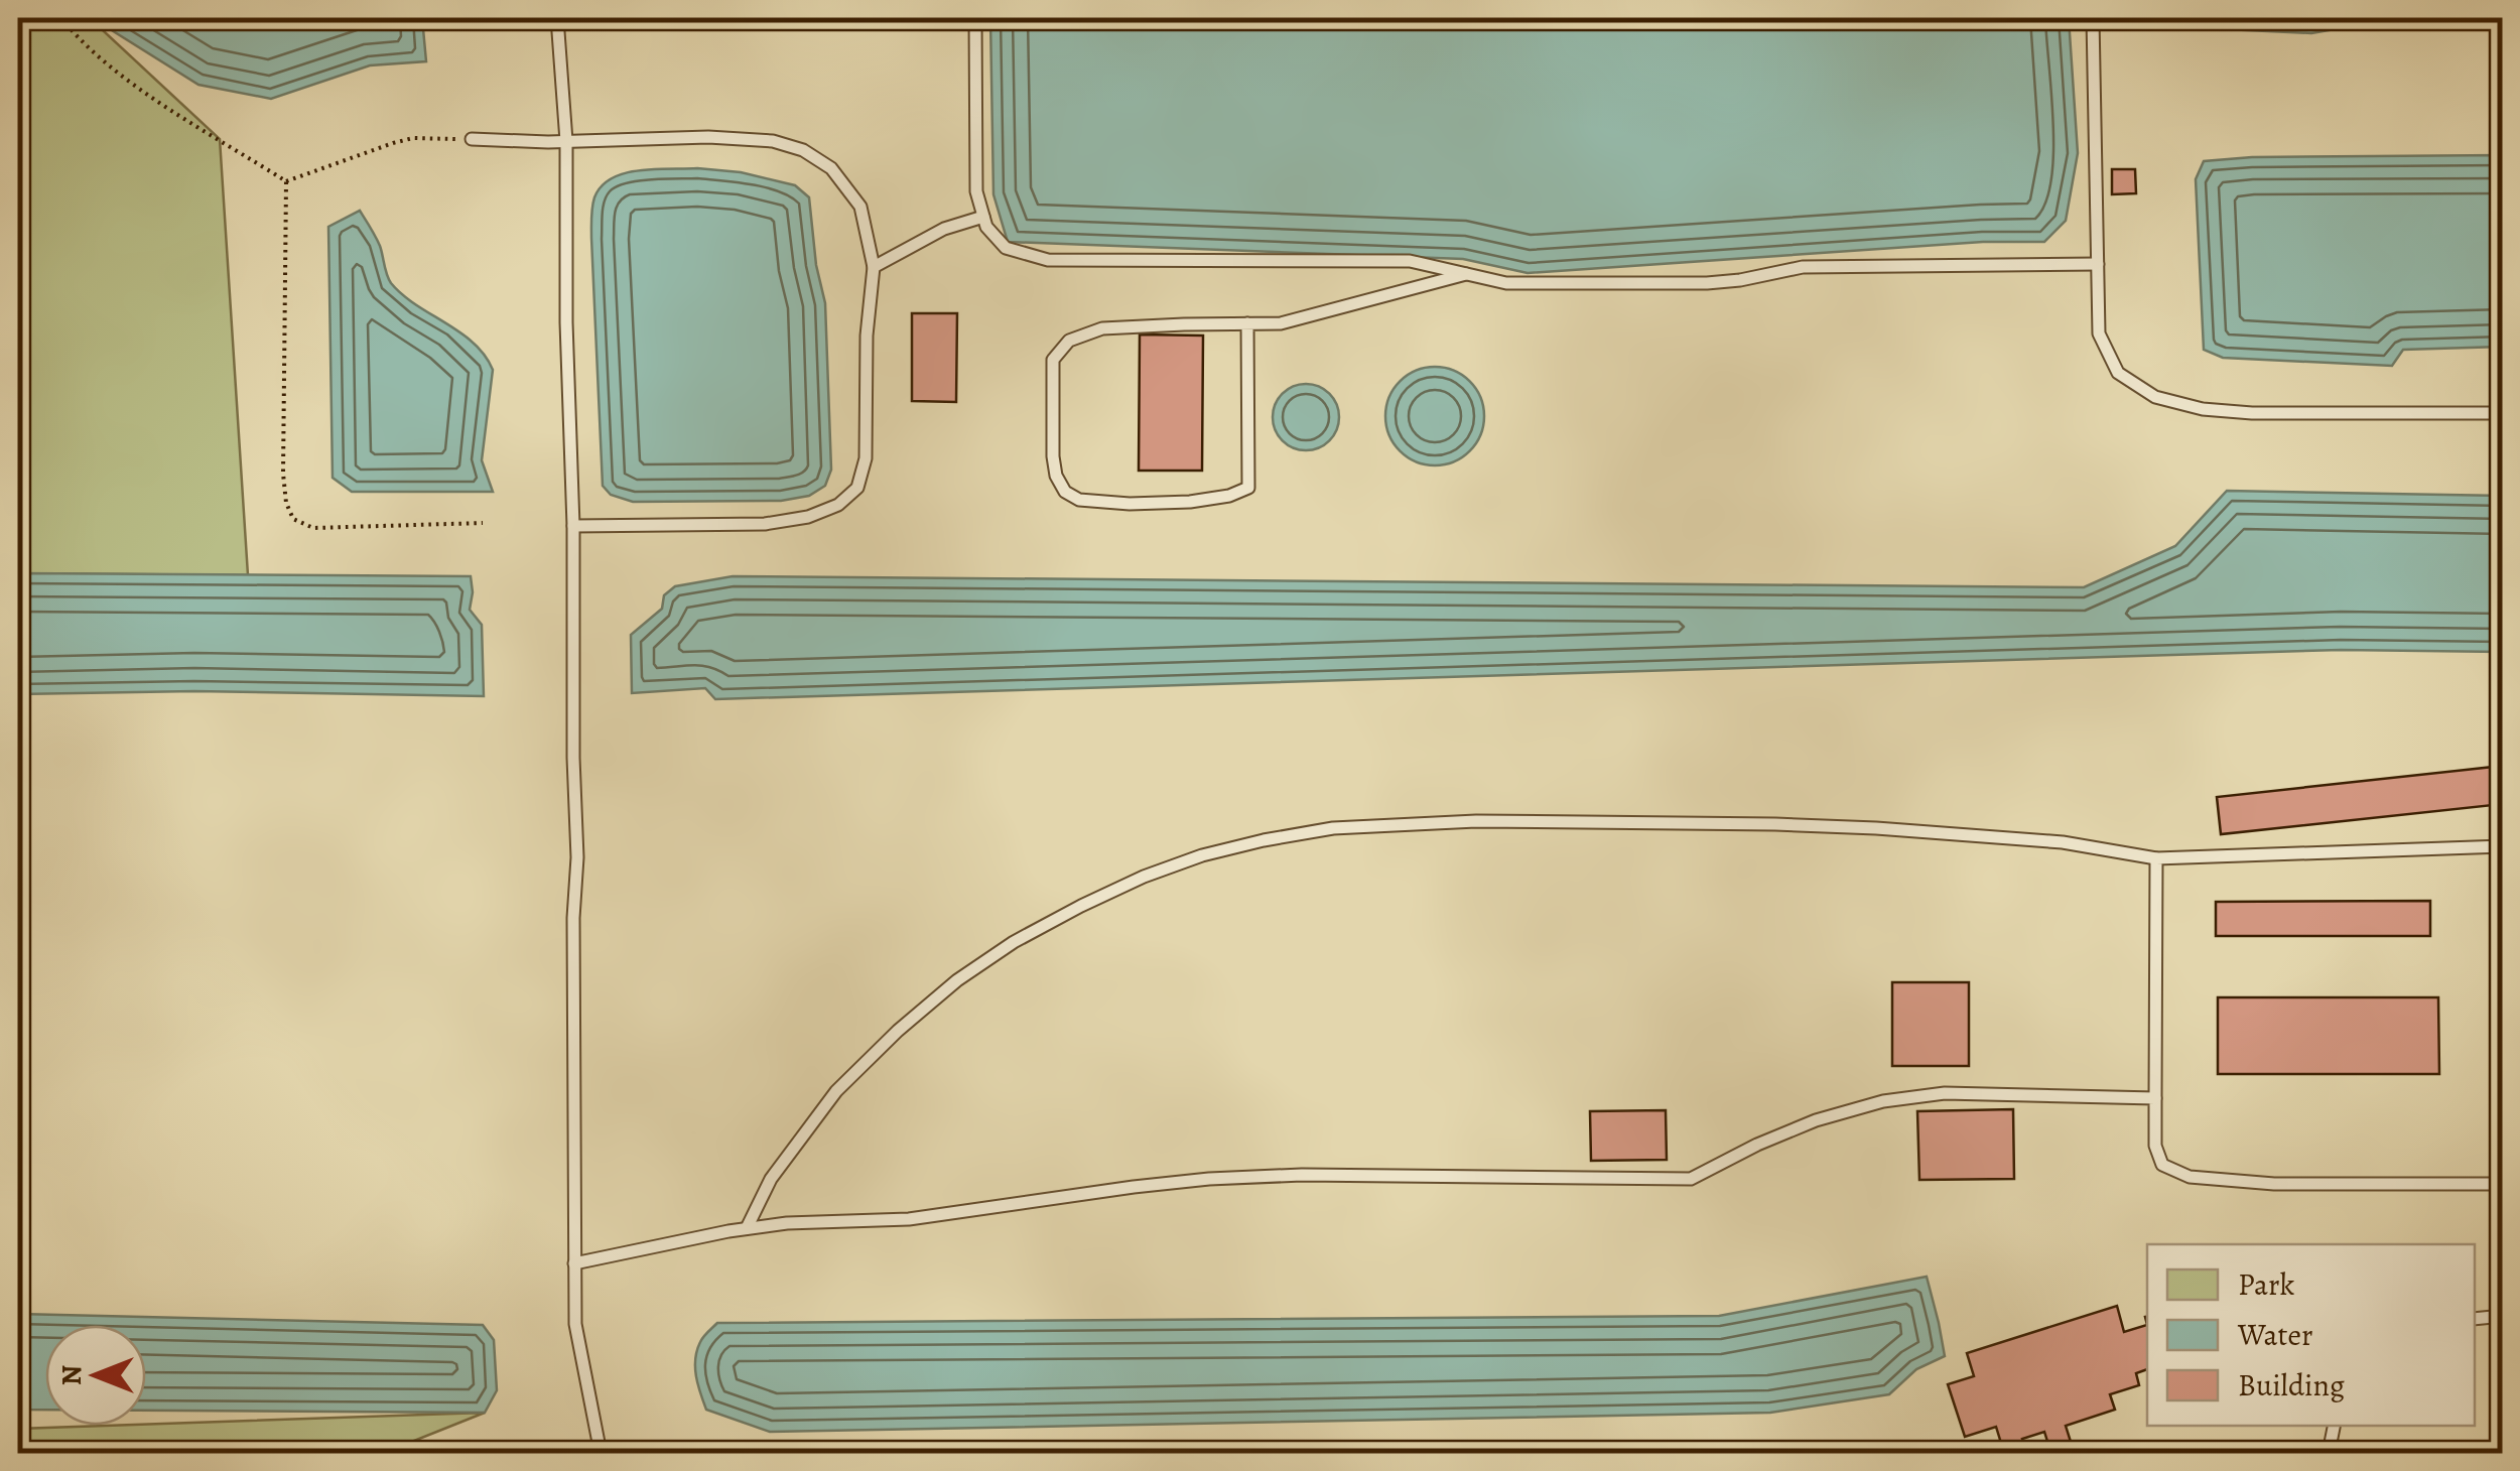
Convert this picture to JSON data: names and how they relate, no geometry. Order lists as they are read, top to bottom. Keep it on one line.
{"legend":["Park","Water","Building"],"north":"left"}
